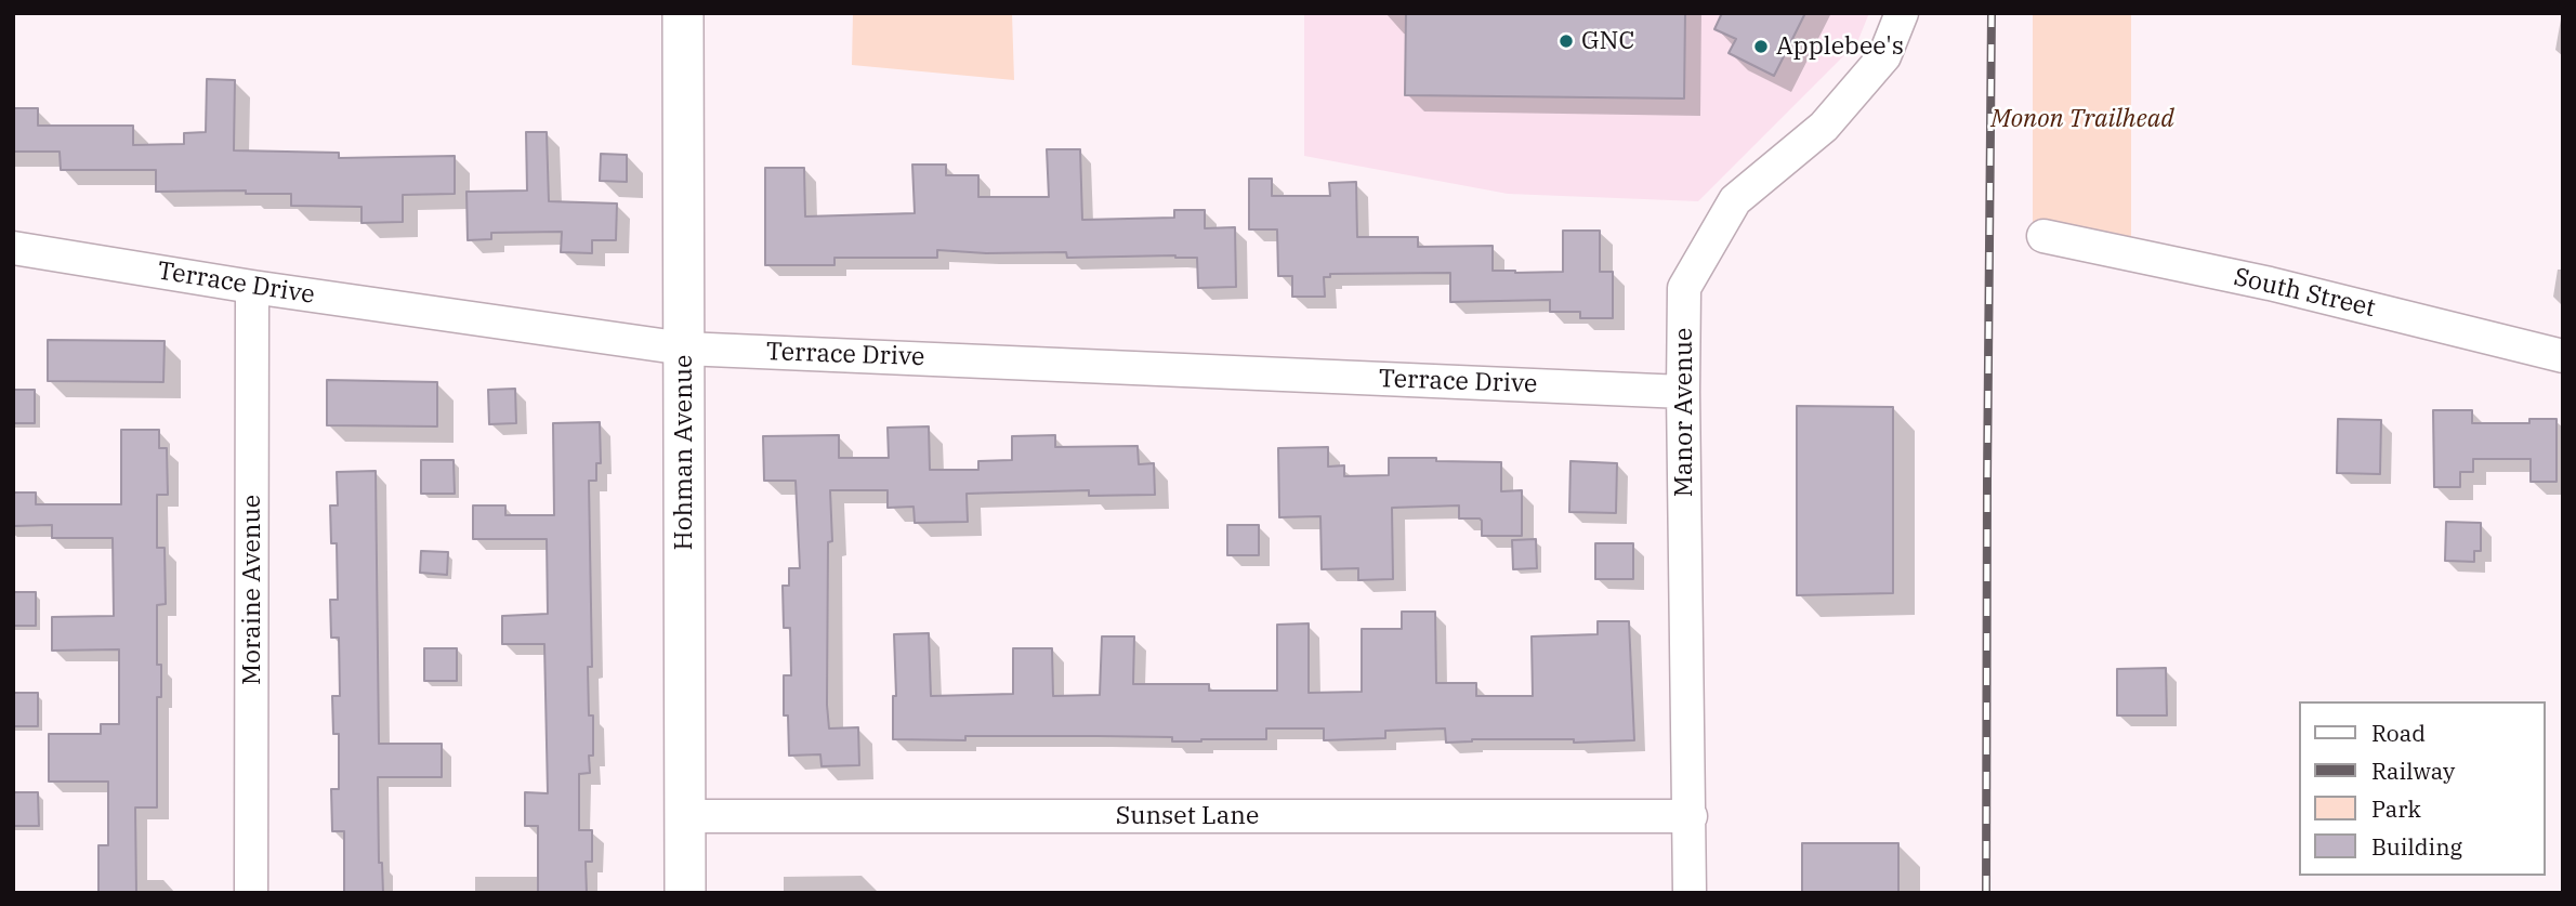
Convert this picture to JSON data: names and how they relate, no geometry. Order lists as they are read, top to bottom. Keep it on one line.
{"streets":{"street":["Terrace Drive","South Street","Manor Avenue","Hohman Avenue","Moraine Avenue","Sunset Lane"]},"crossings":[["Terrace Drive","Manor Avenue"],["Terrace Drive","Hohman Avenue"],["Terrace Drive","Moraine Avenue"],["Manor Avenue","Sunset Lane"],["Hohman Avenue","Sunset Lane"]],"parks":["Monon Trailhead"],"places":["GNC","Applebee's"],"legend":["Road","Railway","Park","Building"]}
